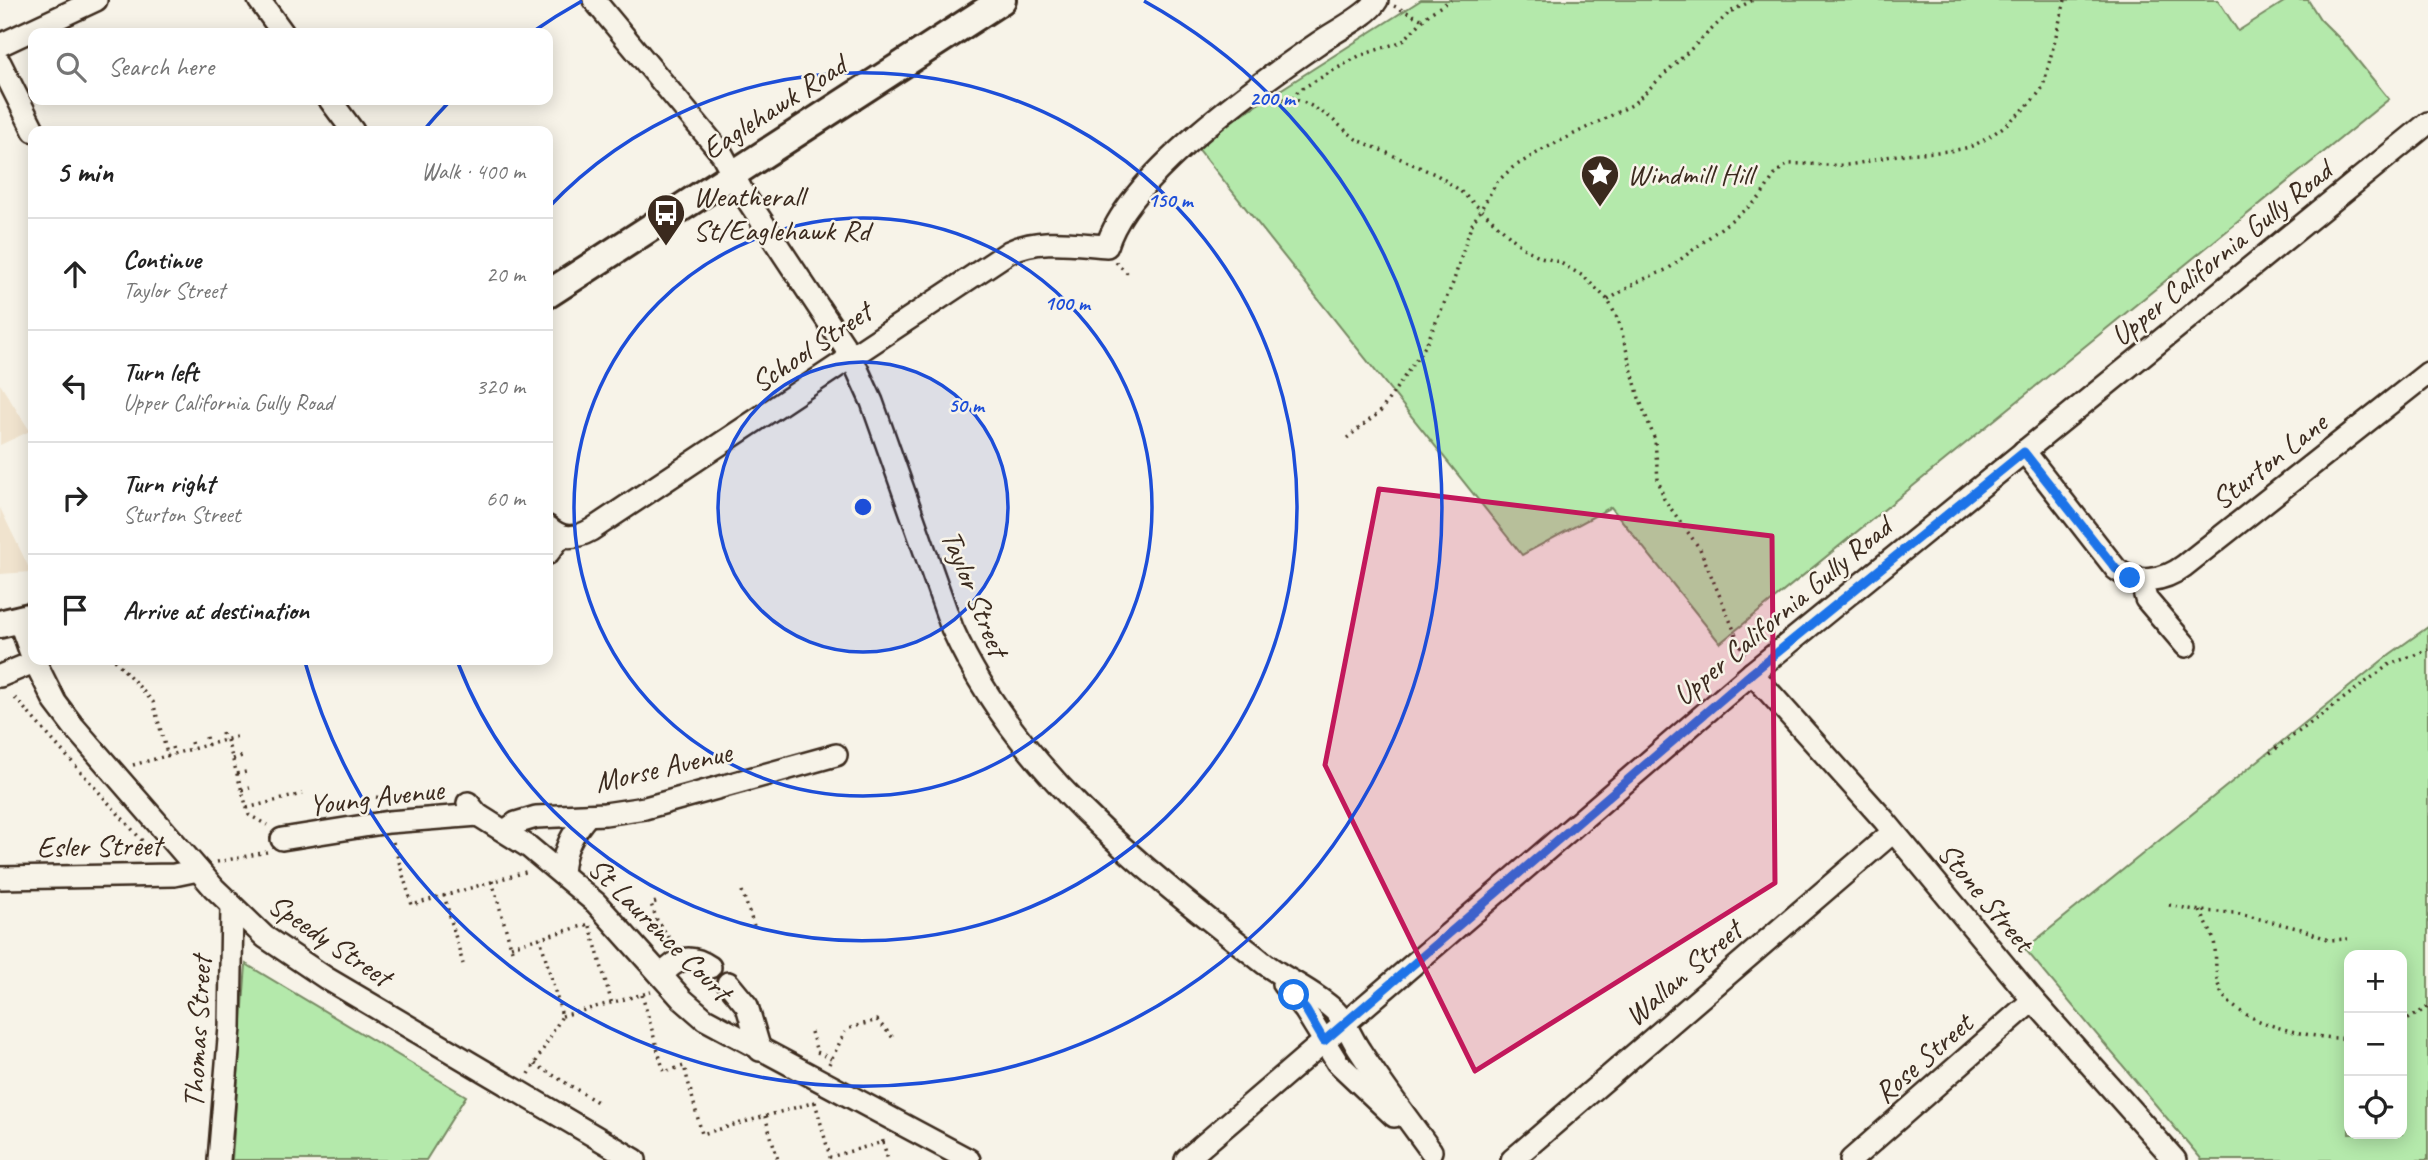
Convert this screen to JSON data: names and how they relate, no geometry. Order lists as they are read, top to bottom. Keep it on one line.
{"streets":{"main road":["Eaglehawk Road"],"street":["Upper California Gully Road","School Street","Sturton Lane","Taylor Street","Morse Avenue","Young Avenue","Esler Street","Stone Street","St Laurence Court","Speedy Street","Wallan Street","Thomas Street","Rose Street"]},"crossings":[["Eaglehawk Road","Taylor Street"],["Upper California Gully Road","Taylor Street"],["Upper California Gully Road","Stone Street"],["School Street","Taylor Street"],["Morse Avenue","St Laurence Court"],["Young Avenue","St Laurence Court"],["Esler Street","Speedy Street"],["Stone Street","Wallan Street"],["Stone Street","Rose Street"],["Speedy Street","Thomas Street"]],"places":{"place":["Windmill Hill"],"bus stop":["Weatherall St/Eaglehawk Rd"]},"page":{"search":"Search here","heading":["5 min","Walk · 400 m"],"list":[["Continue","Taylor Street","20 m"],["Turn left","Upper California Gully Road","320 m"],["Turn right","Sturton Street","60 m"],"Arrive at destination"],"map_buttons":["+","−"]},"rings":["200 m","150 m","100 m","50 m"]}
